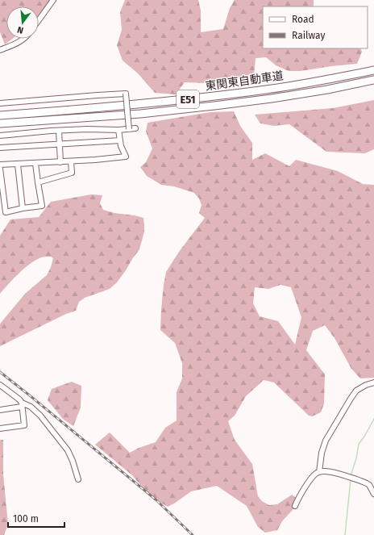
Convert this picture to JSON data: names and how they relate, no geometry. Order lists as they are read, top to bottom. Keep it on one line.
{"streets":{"highway":["東関東自動車道","E51"]},"legend":["Road","Railway"],"scale_bar":"100 m","north":"bottom"}
